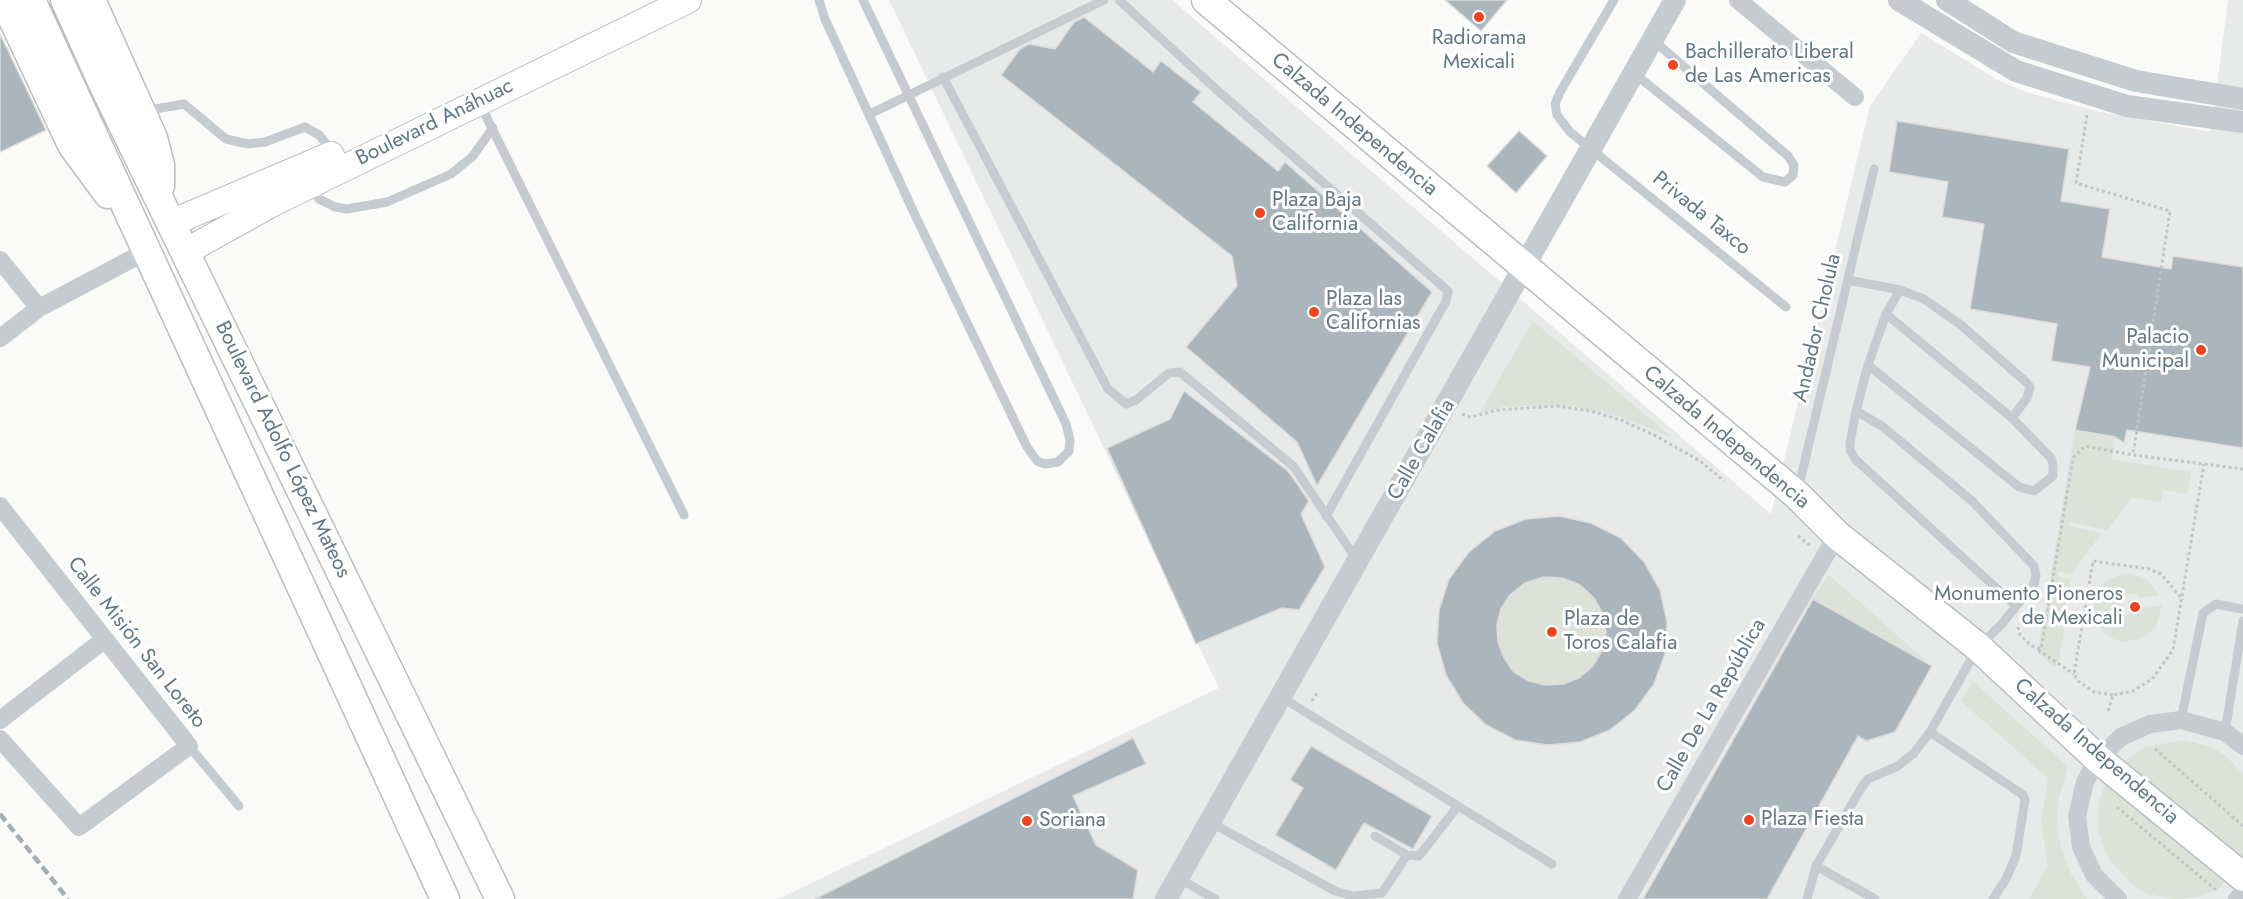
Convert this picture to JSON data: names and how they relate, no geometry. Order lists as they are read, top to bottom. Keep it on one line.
{"streets":{"main road":["Boulevard Anáhuac","Calzada Independencia","Boulevard Adolfo López Mateos"],"street":["Calle Calafia","Calle Misión San Loreto","Calle De La República"],"lane":["Privada Taxco","Andador Cholula"]},"crossings":[["Boulevard Anáhuac","Boulevard Adolfo López Mateos"],["Calzada Independencia","Andador Cholula"],["Calzada Independencia","Calle Calafia"],["Calzada Independencia","Calle De La República"],["Privada Taxco","Calle Calafia"]],"places":["Radiorama Mexicali","Bachillerato Liberal de Las Americas","Plaza Baja California","Plaza las Californias","Palacio Municipal","Monumento Pioneros de Mexicali","Plaza de Toros Calafia","Plaza Fiesta","Soriana"]}
